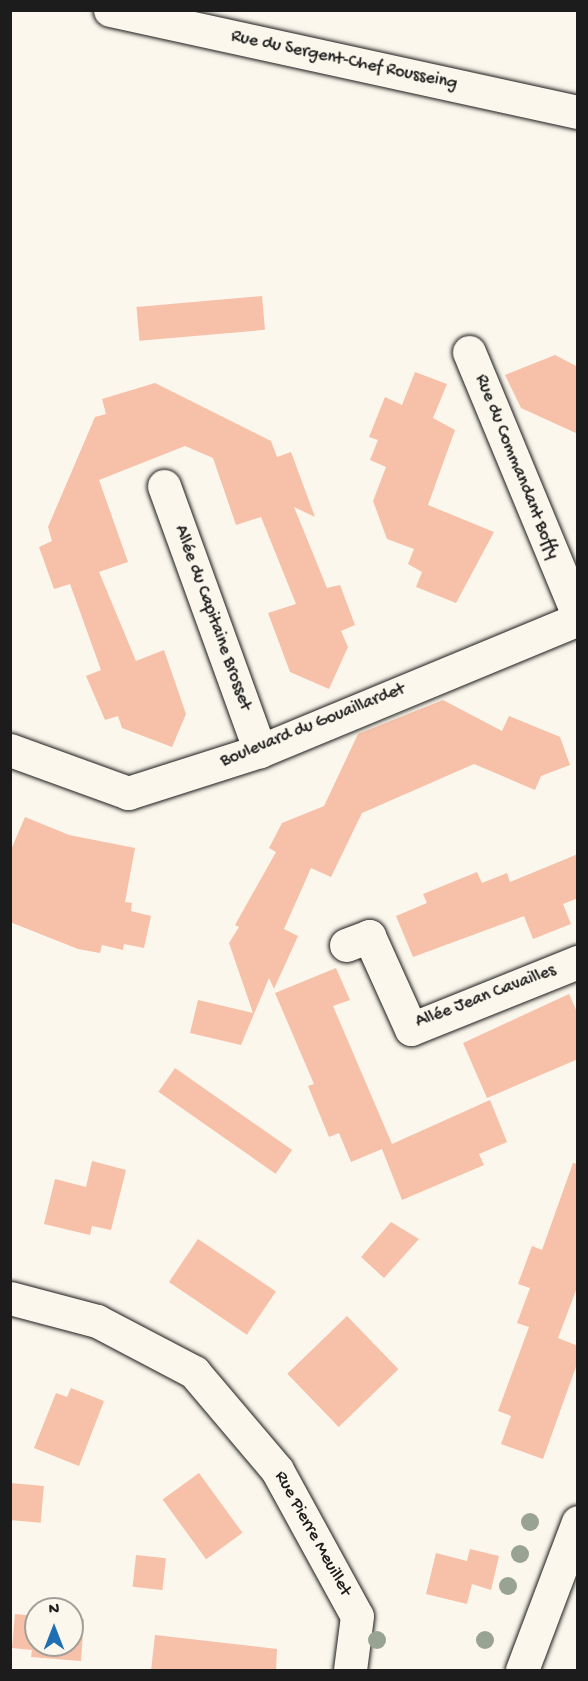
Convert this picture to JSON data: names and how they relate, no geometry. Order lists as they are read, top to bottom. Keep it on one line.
{"streets":{"street":["Rue du Sergent-Chef Rousseing","Rue du Commandant Boffy","Allée du Capitaine Brosset","Boulevard du Gouaillardet","Allée Jean Cavailles","Rue Pierre Meuillet"]},"crossings":[["Rue du Commandant Boffy","Boulevard du Gouaillardet"],["Allée du Capitaine Brosset","Boulevard du Gouaillardet"]],"north":"top"}
